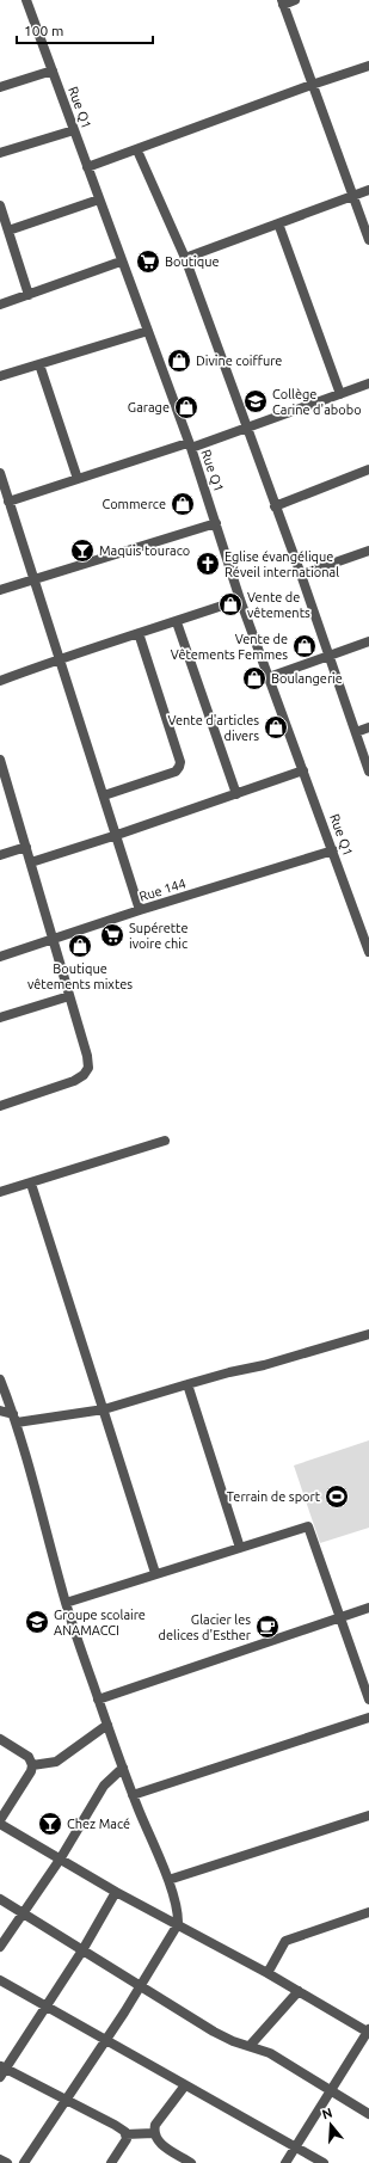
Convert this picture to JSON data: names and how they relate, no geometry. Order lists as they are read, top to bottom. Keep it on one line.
{"streets":{"street":["Rue Q1","Rue 144"]},"crossings":[["Rue Q1","Rue 144"]],"places":{"supermarket":["Boutique","Supérette ivoire chic"],"shop":["Divine coiffure","Garage","Commerce","Vente de vêtements","Vente de Vêtements Femmes","Boulangerie","Vente d'articles divers","Boutique vêtements mixtes"],"school or university":["Collège Carine d'abobo","Groupe scolaire ANAMACCI"],"bar":["Maquis touraco","Chez Macé"],"church":["Eglise évangélique Réveil international"],"sports":["Terrain de sport"],"cafe":["Glacier les delices d'Esther"]},"scale_bar":"100 m","north":"top"}
